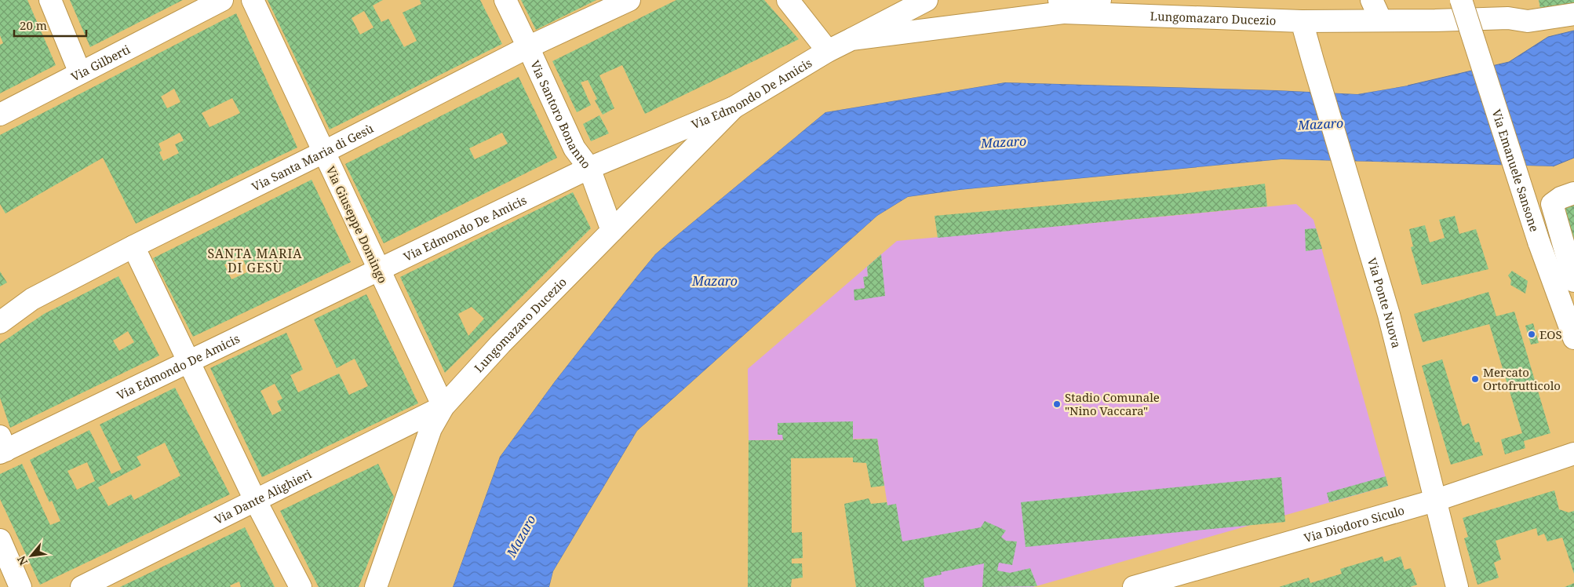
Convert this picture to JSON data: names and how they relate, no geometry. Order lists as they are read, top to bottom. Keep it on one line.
{"streets":{"street":["Lungomazaro Ducezio","Via Gilberti","Via Edmondo De Amicis","Via Santoro Bonanno","Via Santa Maria di Gesù","Via Emanuele Sansone","Via Giuseppe Domingo","Via Ponte Nuova","Via Dante Alighieri","Via Diodoro Siculo"]},"crossings":[["Lungomazaro Ducezio","Via Edmondo De Amicis"],["Lungomazaro Ducezio","Via Santoro Bonanno"],["Lungomazaro Ducezio","Via Giuseppe Domingo"],["Lungomazaro Ducezio","Via Ponte Nuova"],["Lungomazaro Ducezio","Via Dante Alighieri"],["Via Edmondo De Amicis","Via Santoro Bonanno"],["Via Edmondo De Amicis","Via Giuseppe Domingo"],["Via Santoro Bonanno","Via Santa Maria di Gesù"],["Via Santa Maria di Gesù","Via Giuseppe Domingo"],["Via Giuseppe Domingo","Via Dante Alighieri"],["Via Ponte Nuova","Via Diodoro Siculo"]],"districts":["SANTA MARIA DI GESÙ"],"water":["Mazaro"],"places":["EOS","Mercato Ortofrutticolo","Stadio Comunale \"Nino Vaccara\""],"scale_bar":"20 m","north":"bottom left"}
